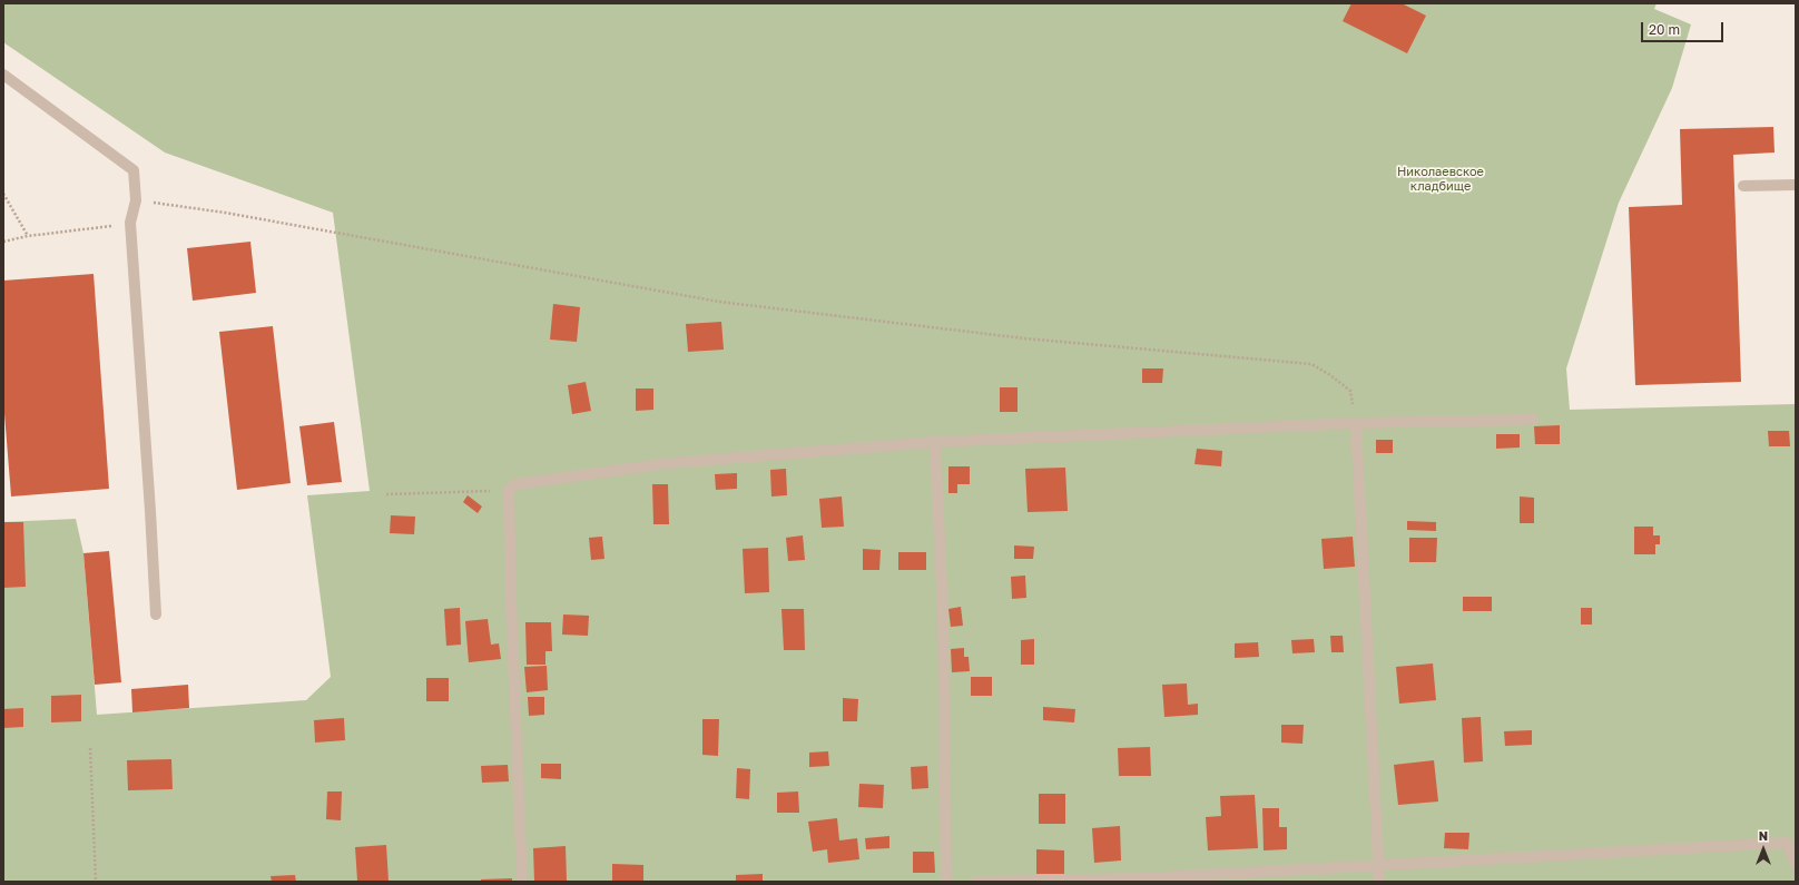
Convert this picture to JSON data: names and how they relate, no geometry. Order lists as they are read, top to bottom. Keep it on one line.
{"parks":["Николаевское кладбище"],"scale_bar":"20 m","north":"top"}
